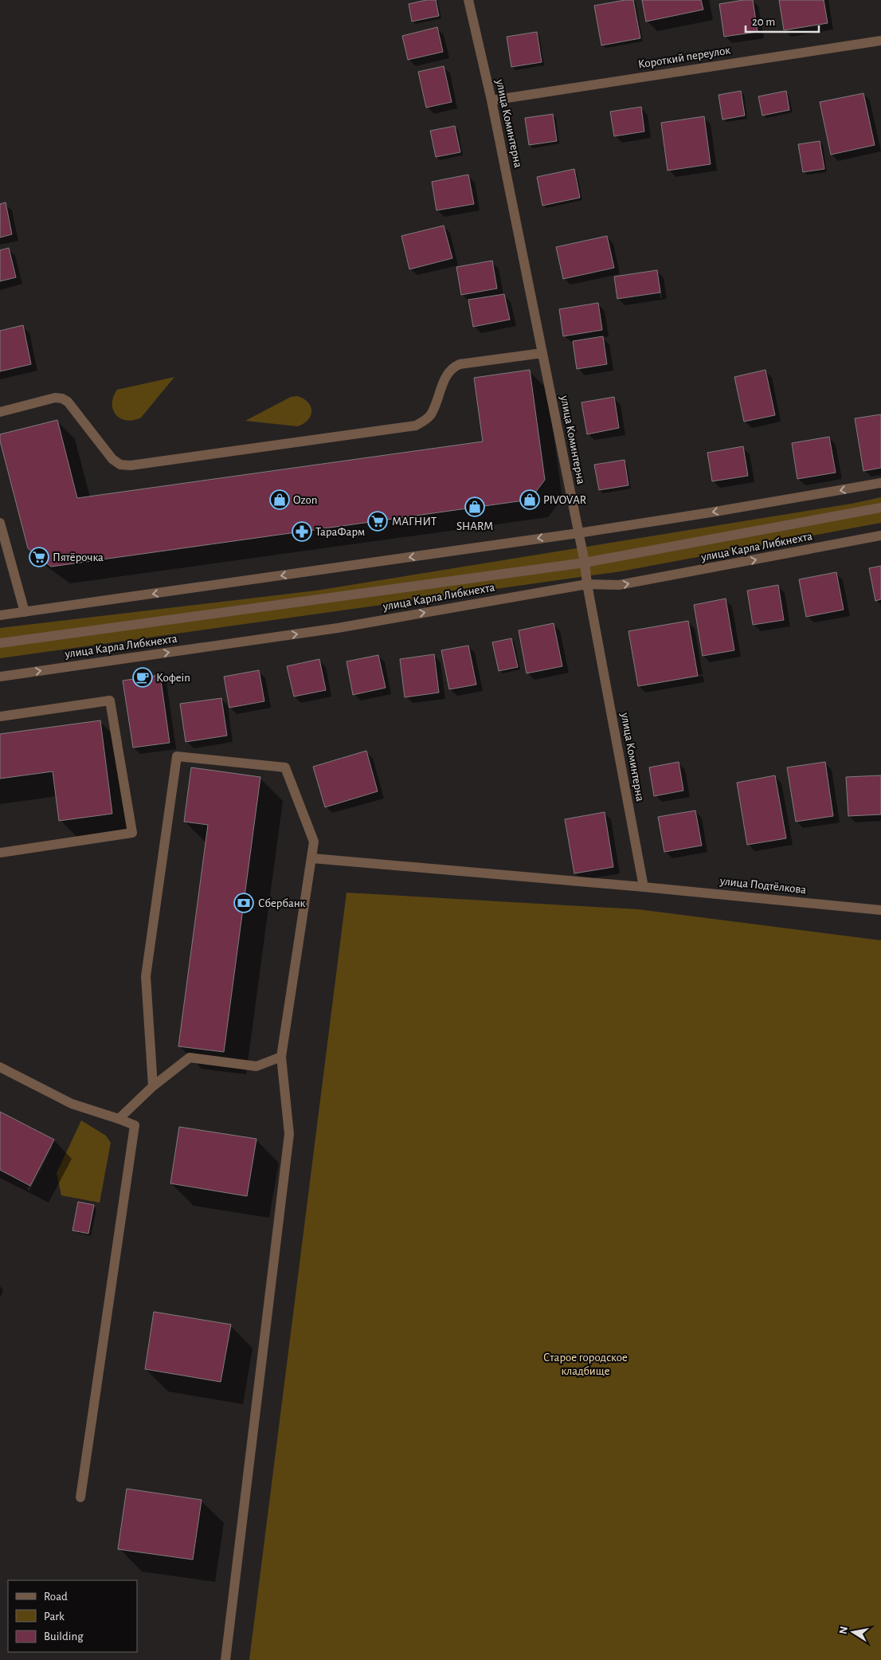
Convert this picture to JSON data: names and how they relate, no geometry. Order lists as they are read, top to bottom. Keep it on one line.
{"streets":{"street":["Короткий переулок","улица Коминтерна","улица Карла Либкнехта","улица Подтёлкова"]},"crossings":[["Короткий переулок","улица Коминтерна"],["улица Коминтерна","улица Карла Либкнехта"],["улица Коминтерна","улица Подтёлкова"]],"parks":["Старое городское кладбище"],"places":{"shop":["Ozon","PIVOVAR","SHARM"],"supermarket":["МАГНИТ","Пятёрочка"],"pharmacy":["ТараФарм"],"cafe":["Кофеin"],"bank":["Сбербанк"]},"legend":["Road","Park","Building"],"scale_bar":"20 m","north":"left"}
